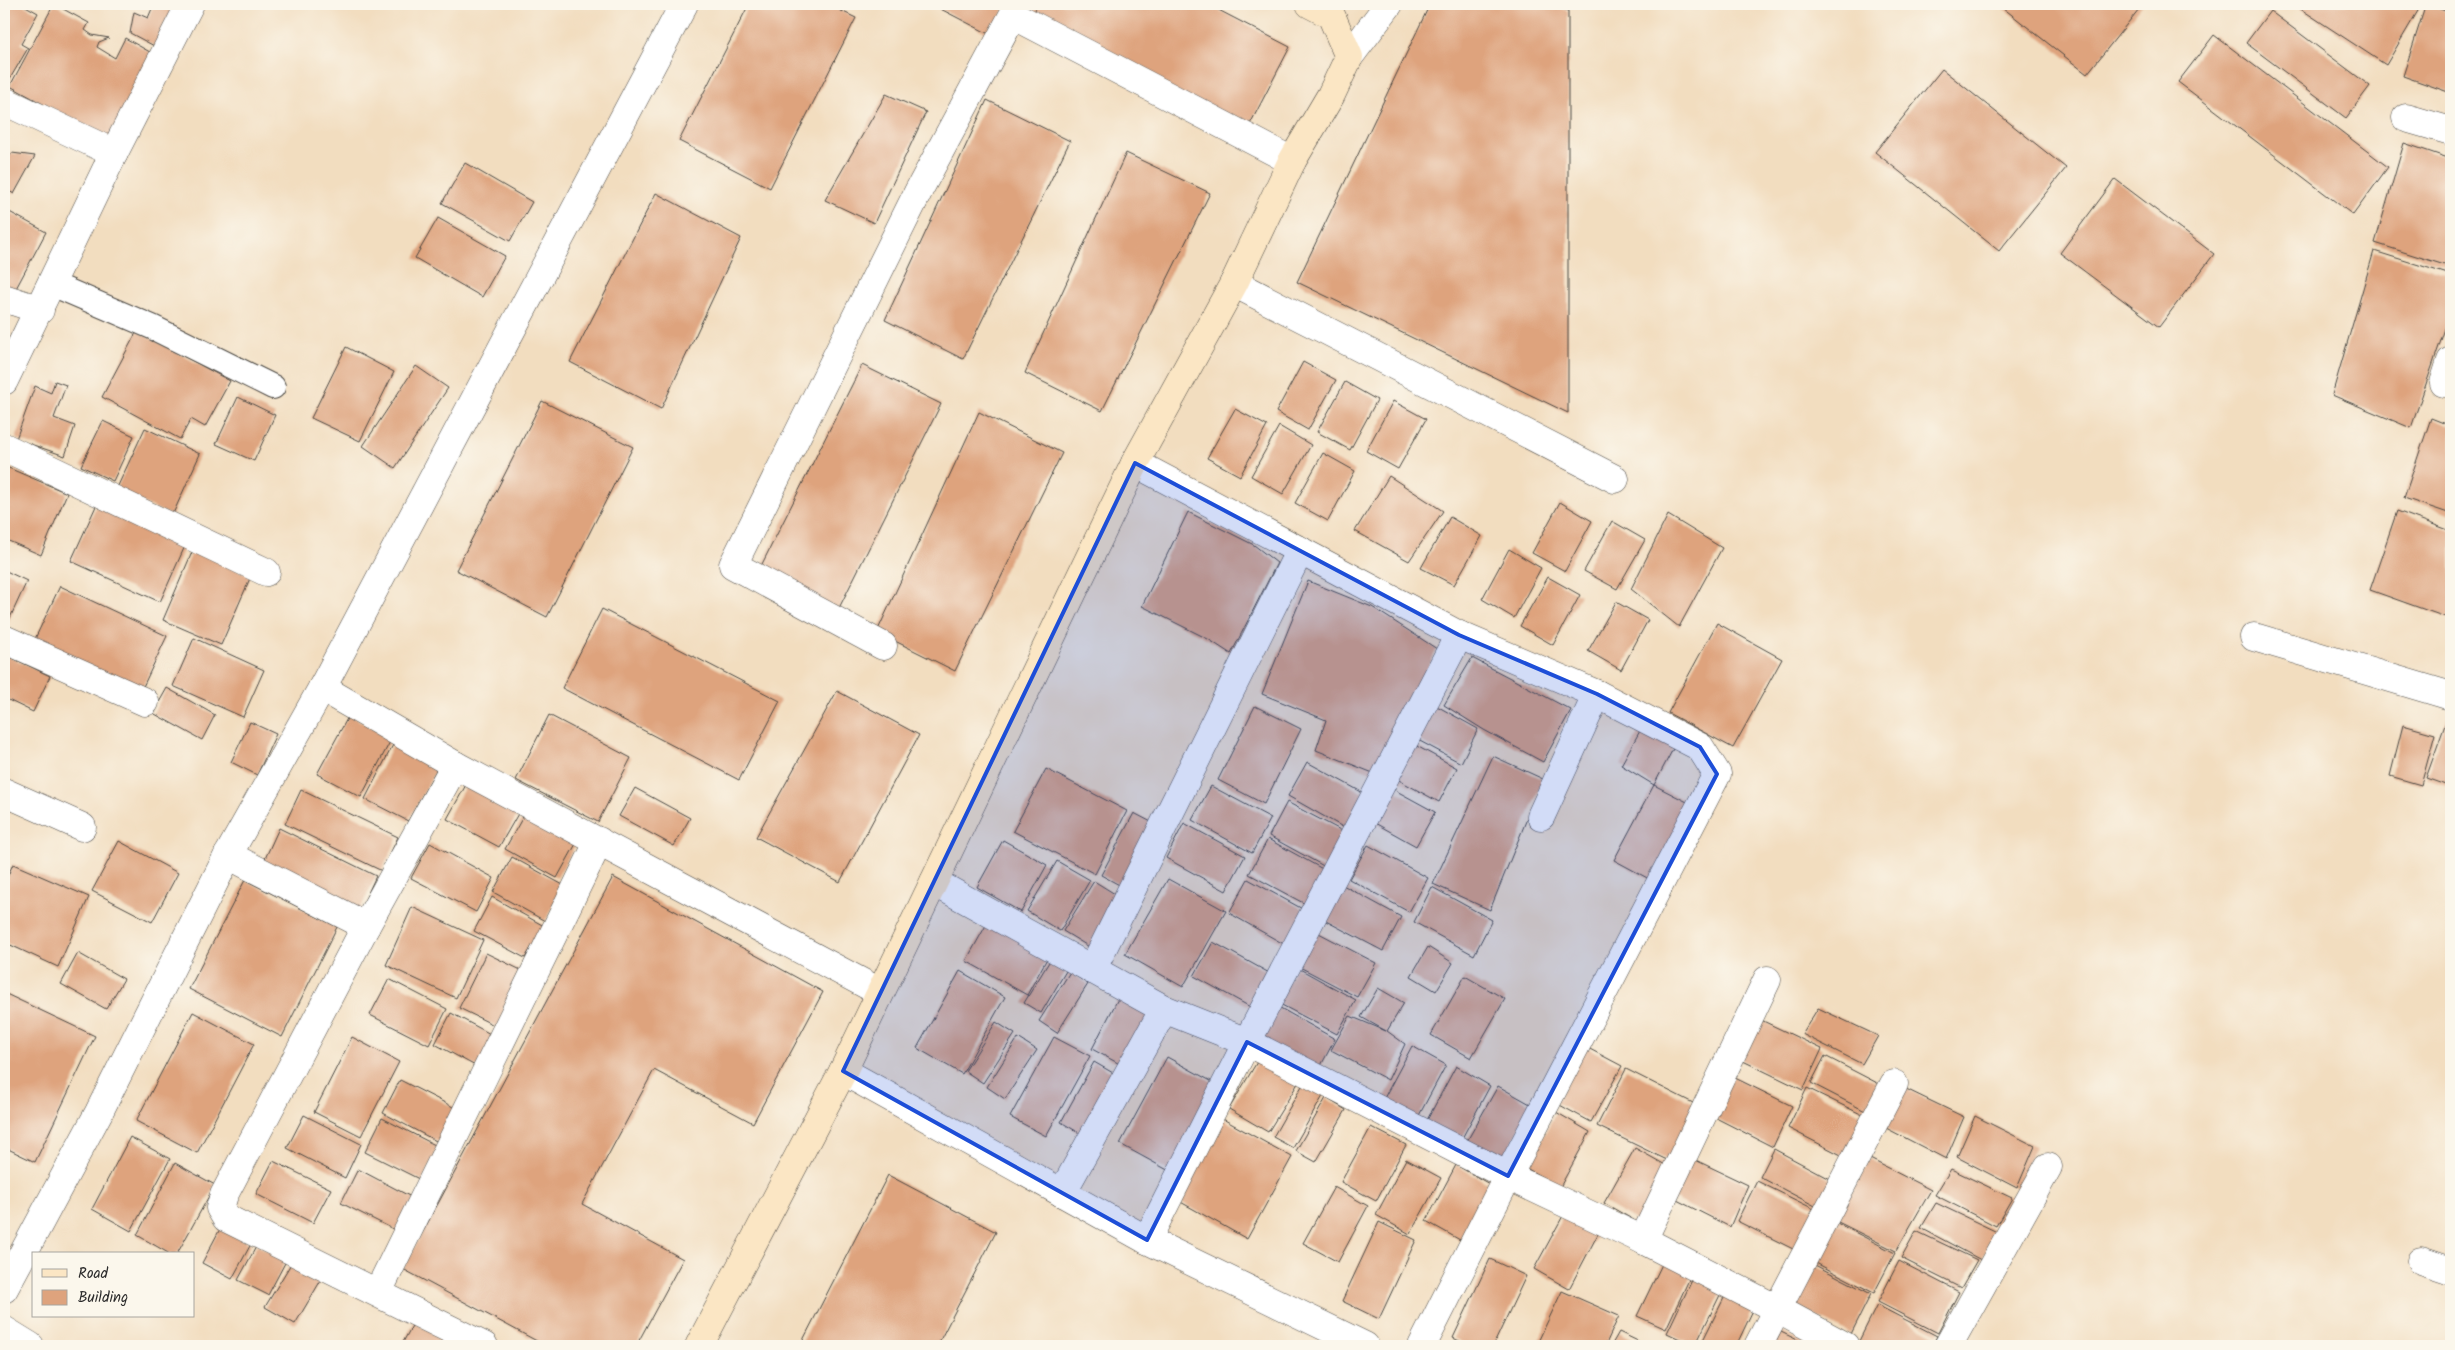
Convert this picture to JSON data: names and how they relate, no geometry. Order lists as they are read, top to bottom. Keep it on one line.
{"legend":["Road","Building"]}
